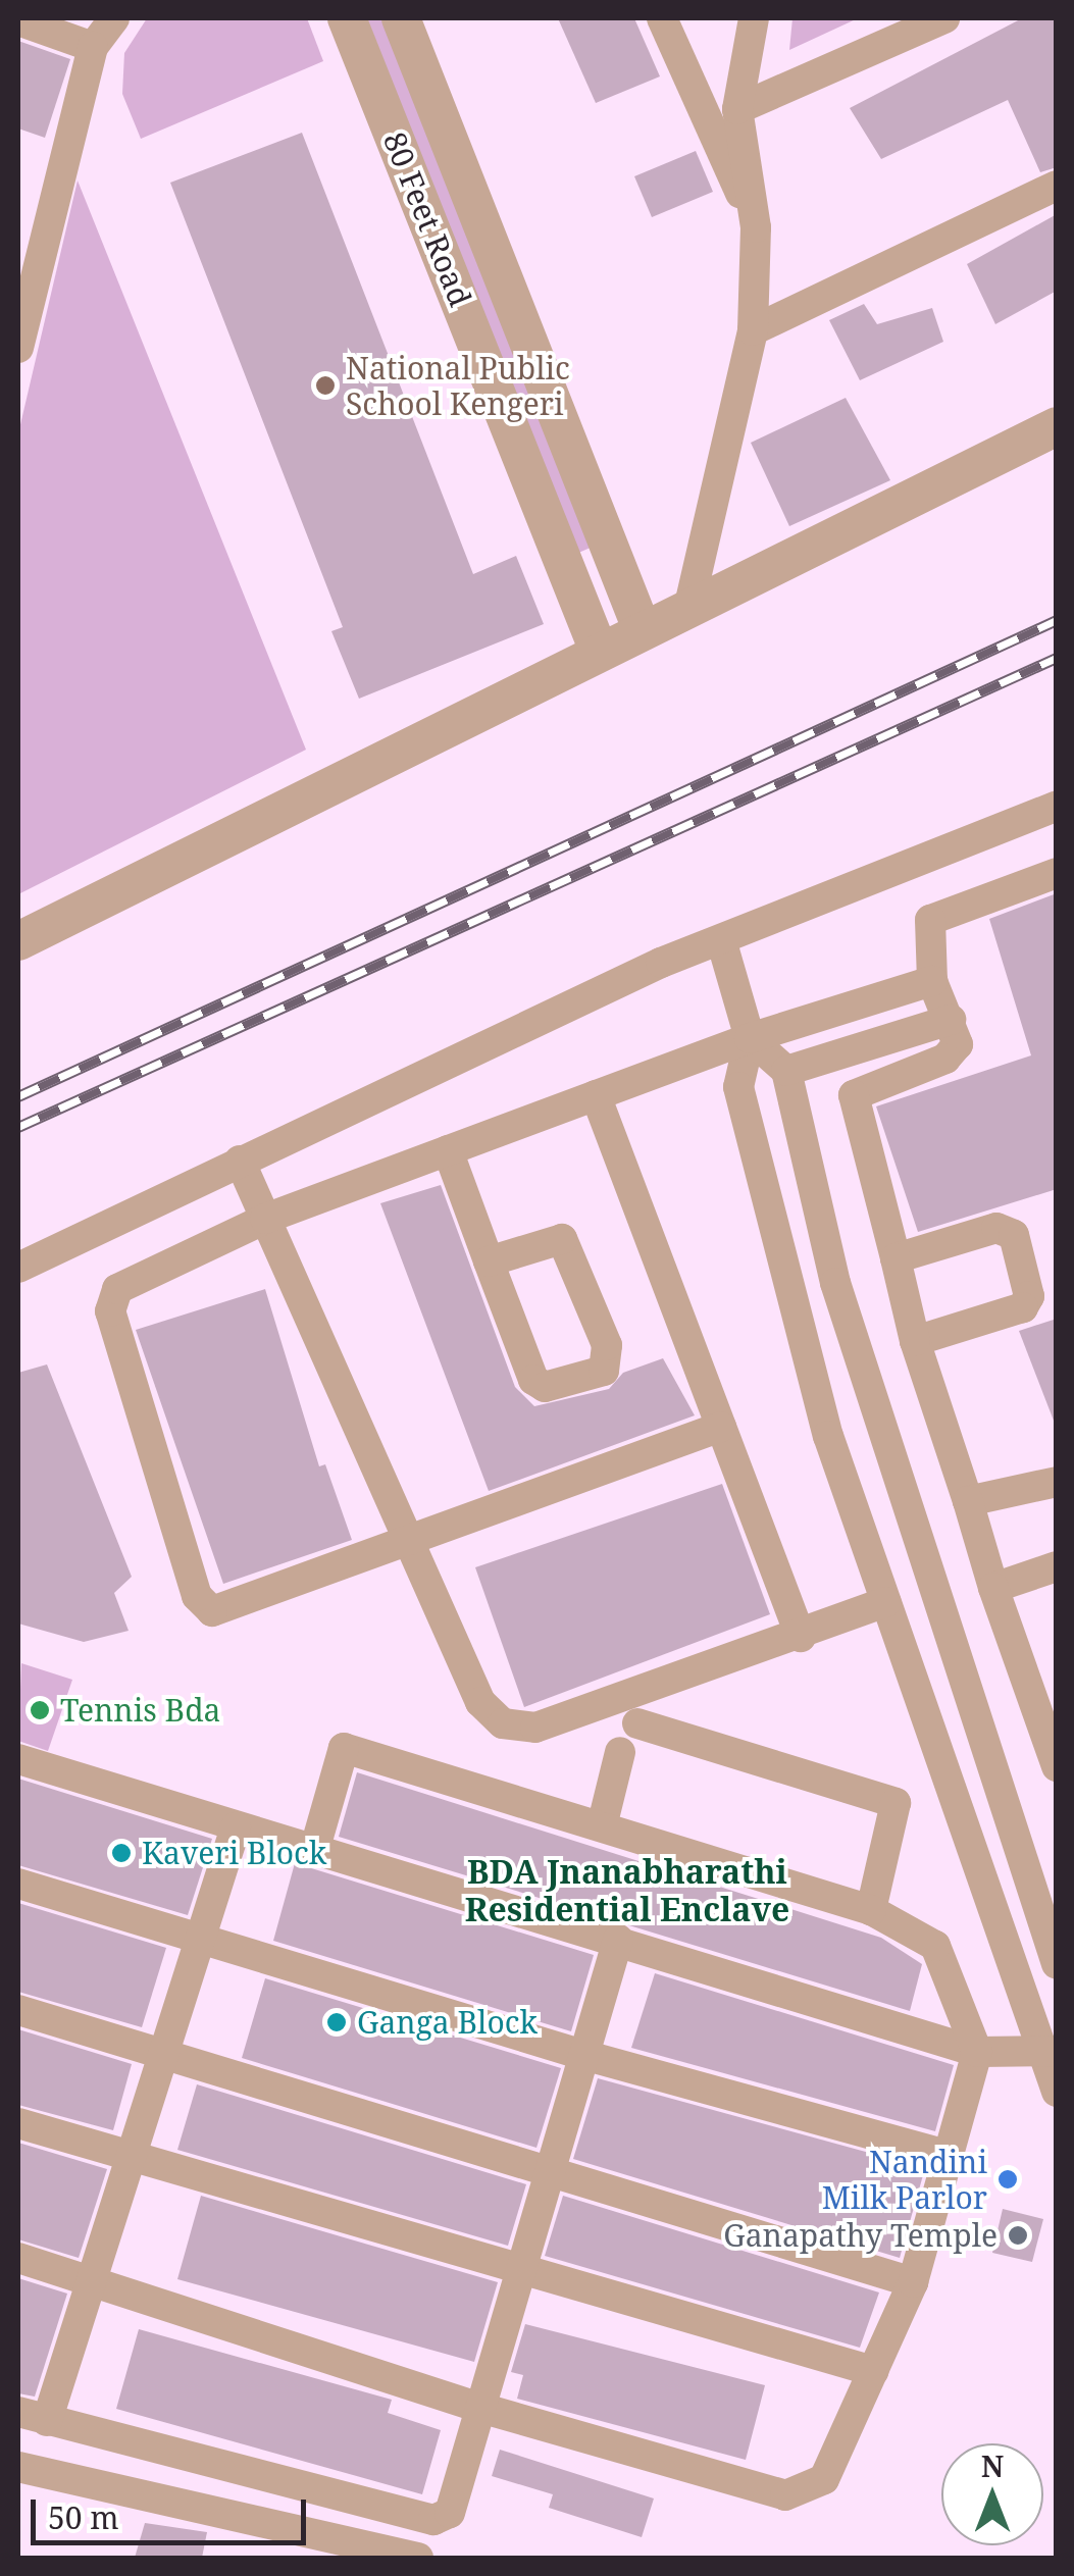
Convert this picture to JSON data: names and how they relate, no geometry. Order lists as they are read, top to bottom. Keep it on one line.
{"streets":{"street":["80 Feet Road"]},"districts":["BDA Jnanabharathi Residential Enclave"],"places":["National Public School Kengeri","Tennis Bda","Kaveri Block","Ganga Block","Nandini Milk Parlor","Ganapathy Temple"],"scale_bar":"50 m","north":"top"}
